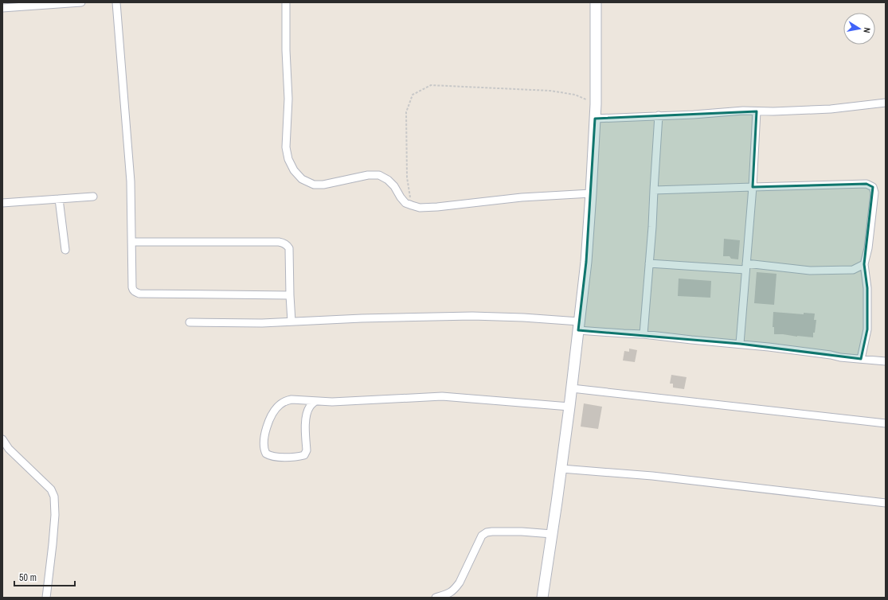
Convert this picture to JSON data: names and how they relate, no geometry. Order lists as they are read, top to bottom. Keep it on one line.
{"scale_bar":"50 m","north":"right"}
